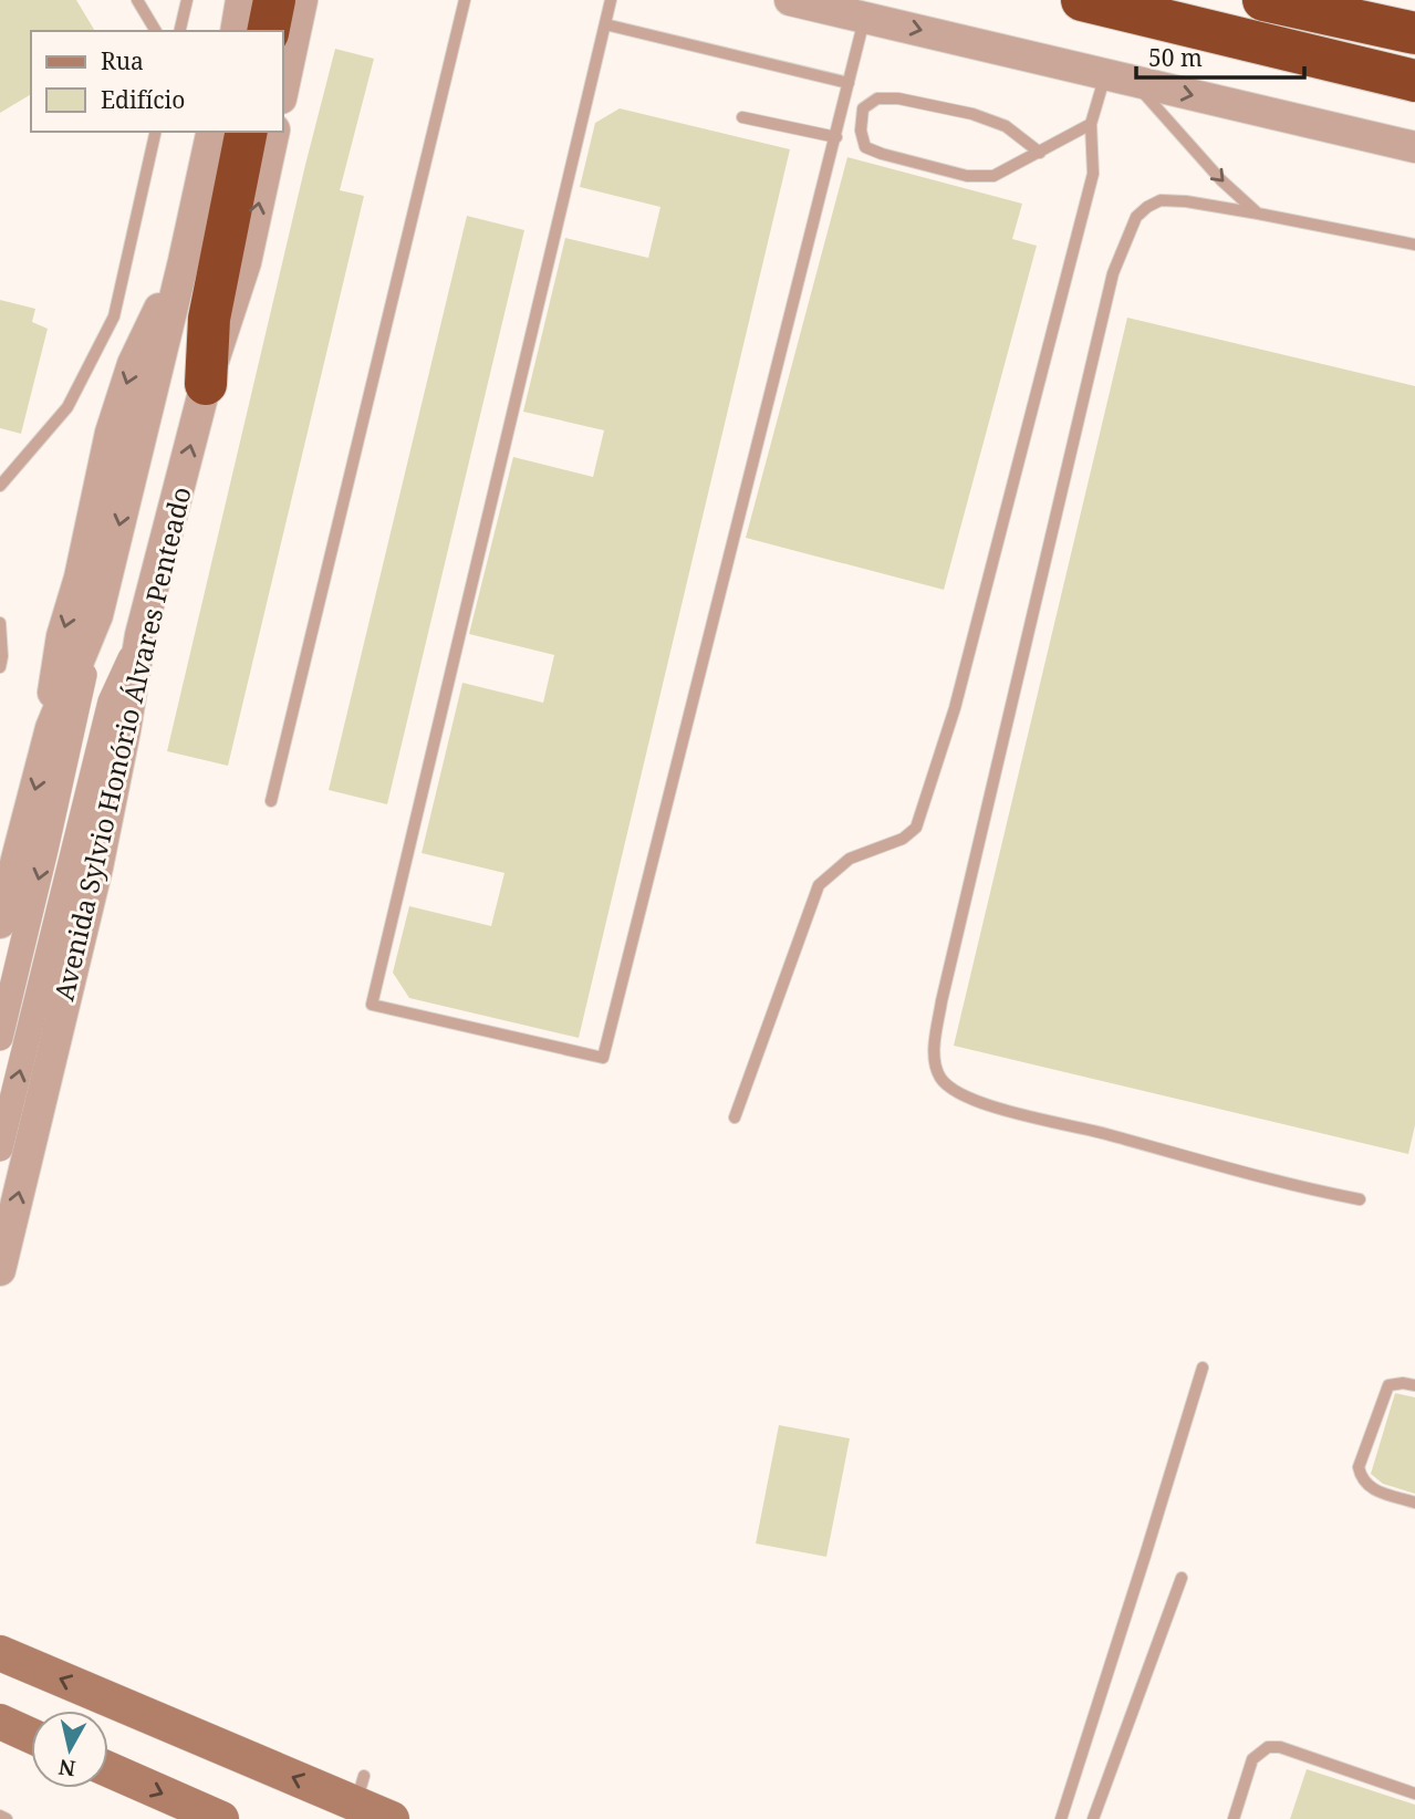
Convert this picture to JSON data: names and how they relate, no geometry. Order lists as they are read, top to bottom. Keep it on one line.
{"streets":{"street":["Avenida Sylvio Honório Álvares Penteado"]},"legend":["Rua","Edifício"],"scale_bar":"50 m","north":"bottom"}
